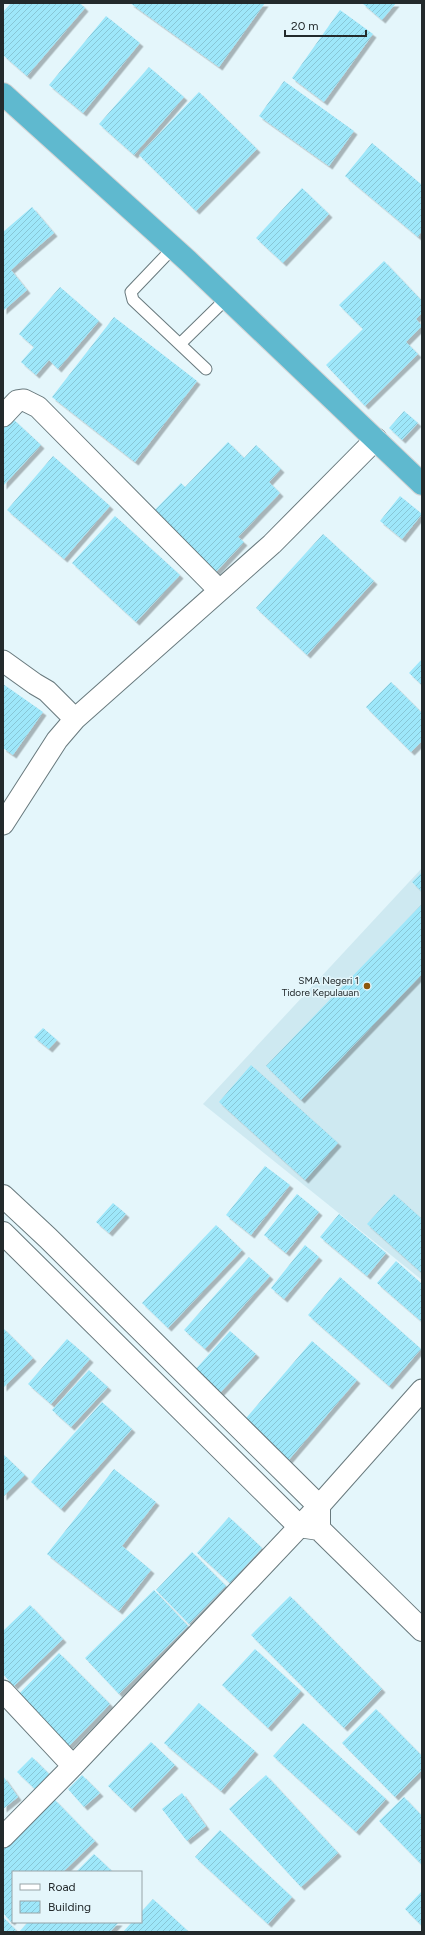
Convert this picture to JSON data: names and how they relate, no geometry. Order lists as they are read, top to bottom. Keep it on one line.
{"places":["SMA Negeri 1 Tidore Kepulauan"],"legend":["Road","Building"],"scale_bar":"20 m"}
